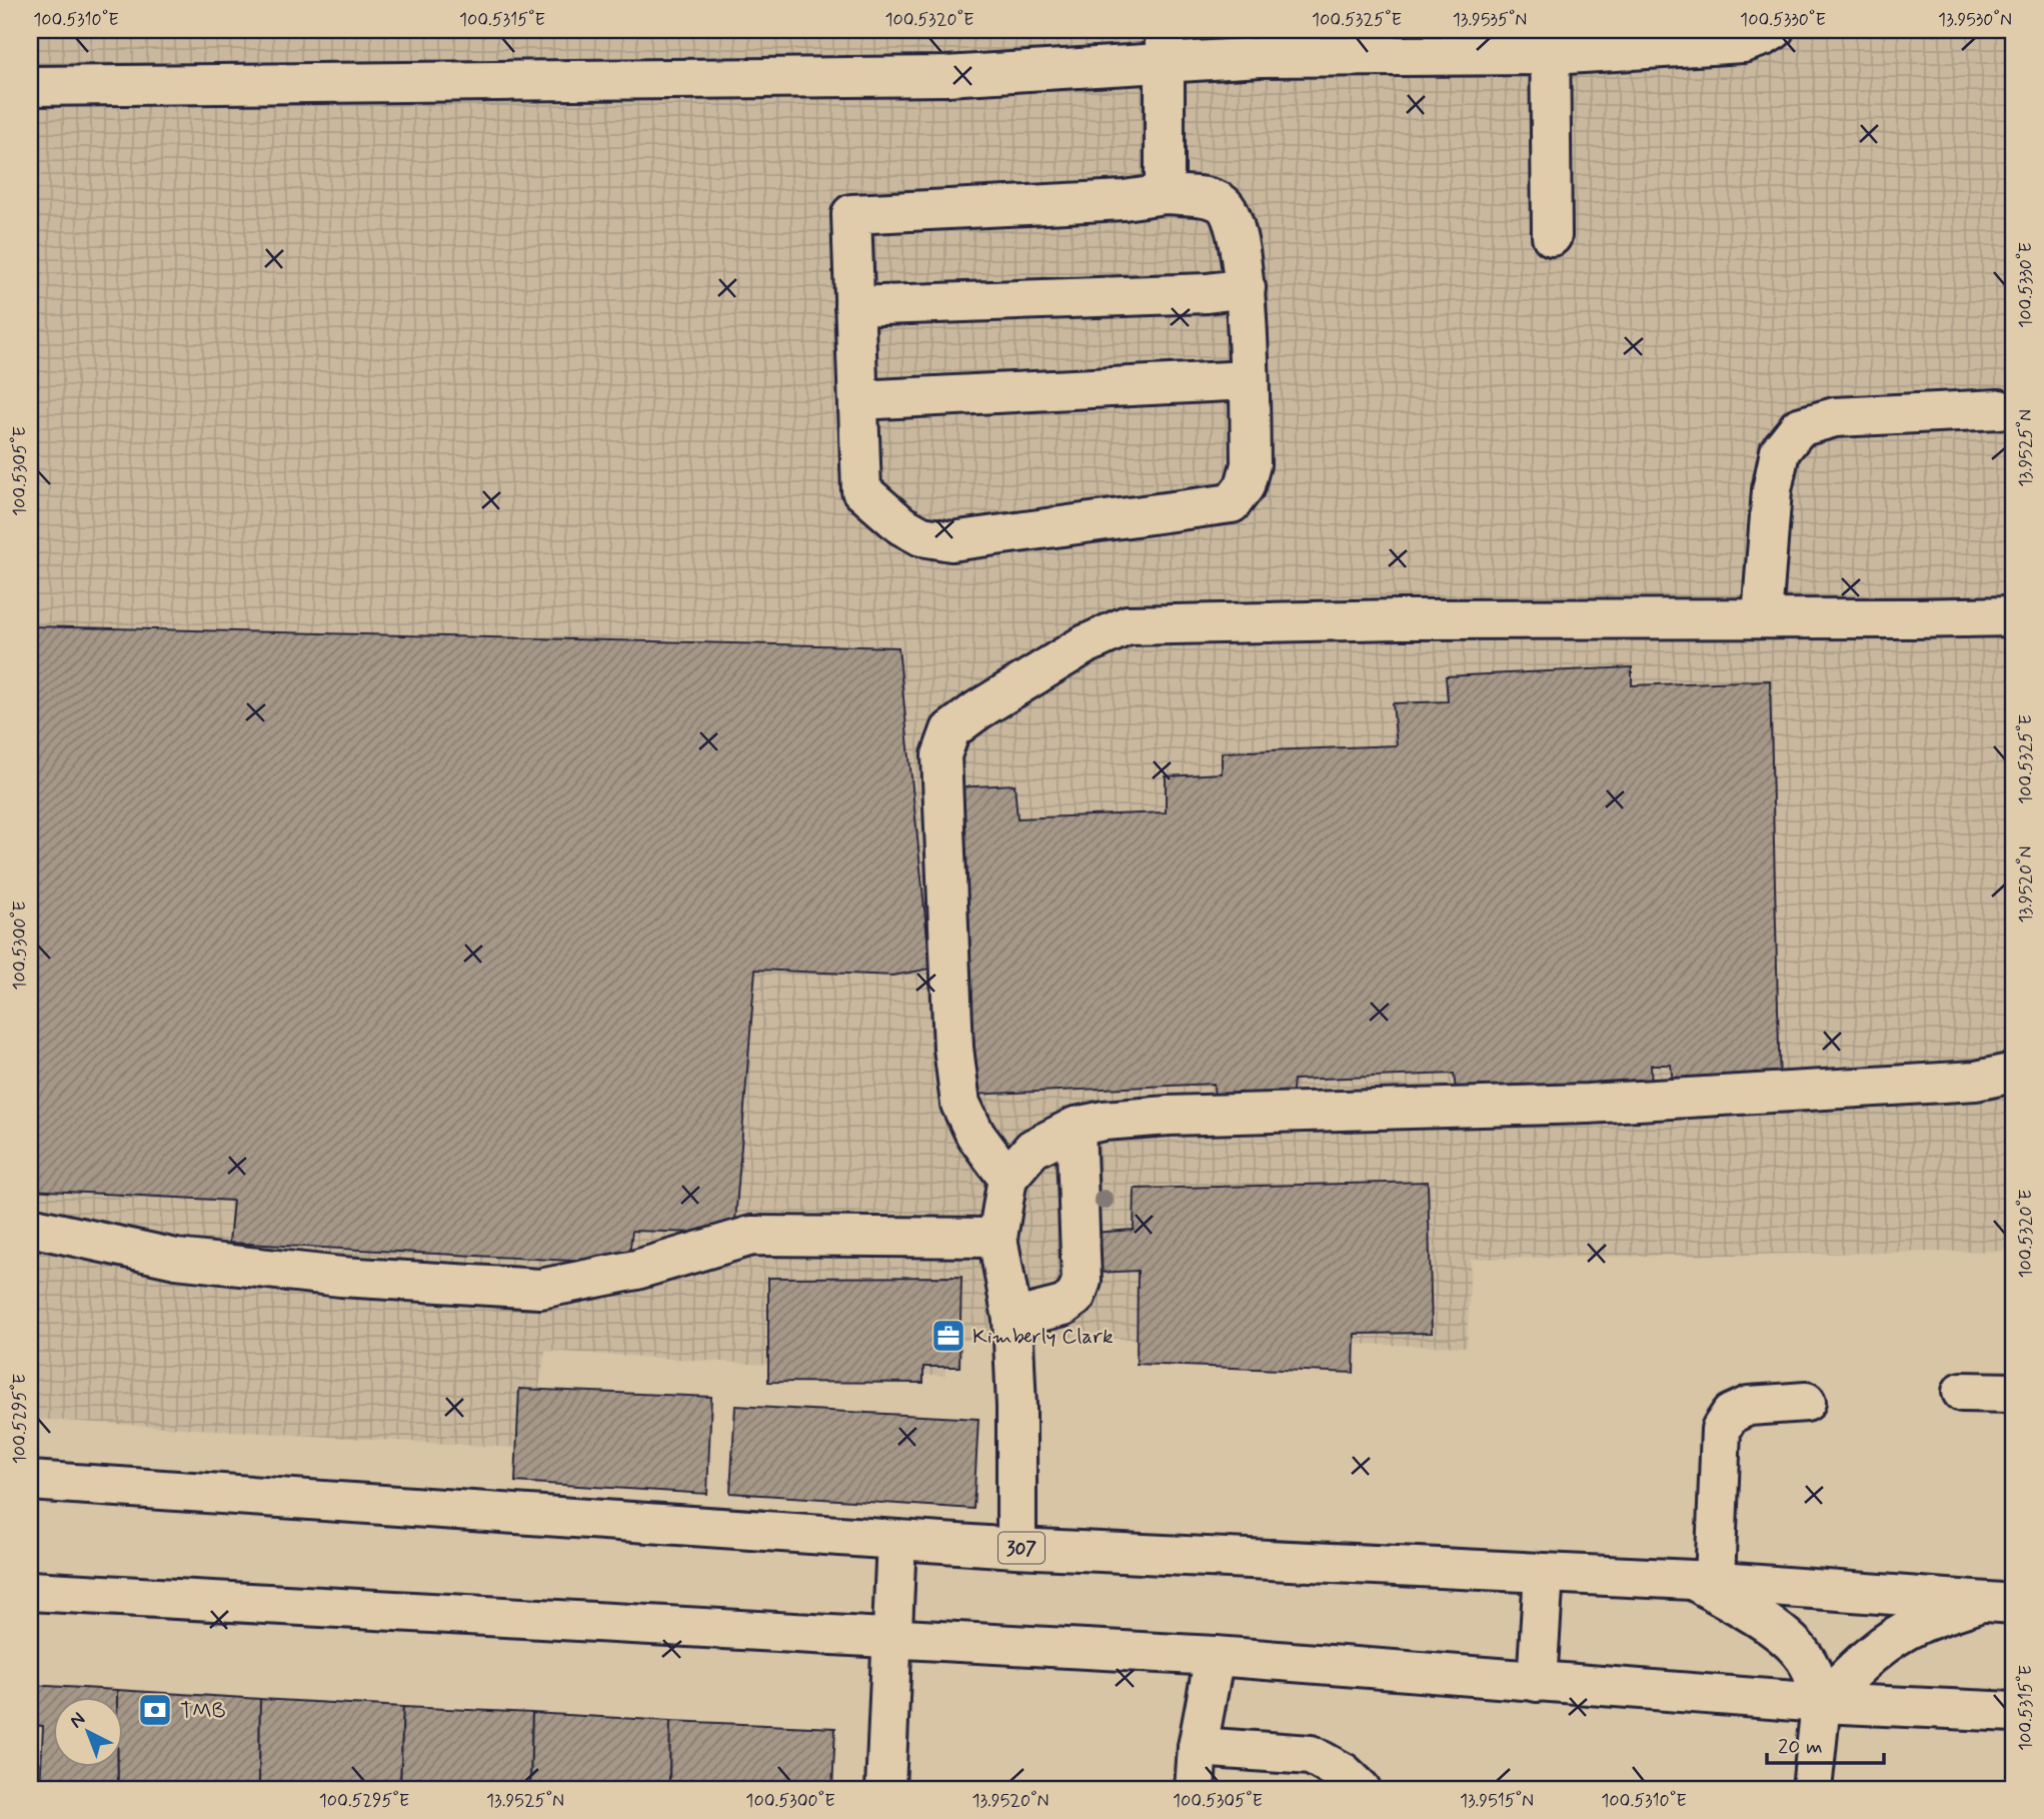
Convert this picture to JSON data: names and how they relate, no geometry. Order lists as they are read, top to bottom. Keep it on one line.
{"streets":{"main road":["307"]},"places":{"office":["Kimberly Clark"],"bank":["TMB"]},"scale_bar":"20 m","north":"top left","coordinates":["100.5310°E","100.5315°E","100.5320°E","100.5325°E","13.9535°N","100.5330°E","13.9530°N","13.9525°N","100.5305°E","13.9520°N","100.5300°E","100.5295°E","13.9515°N"]}
